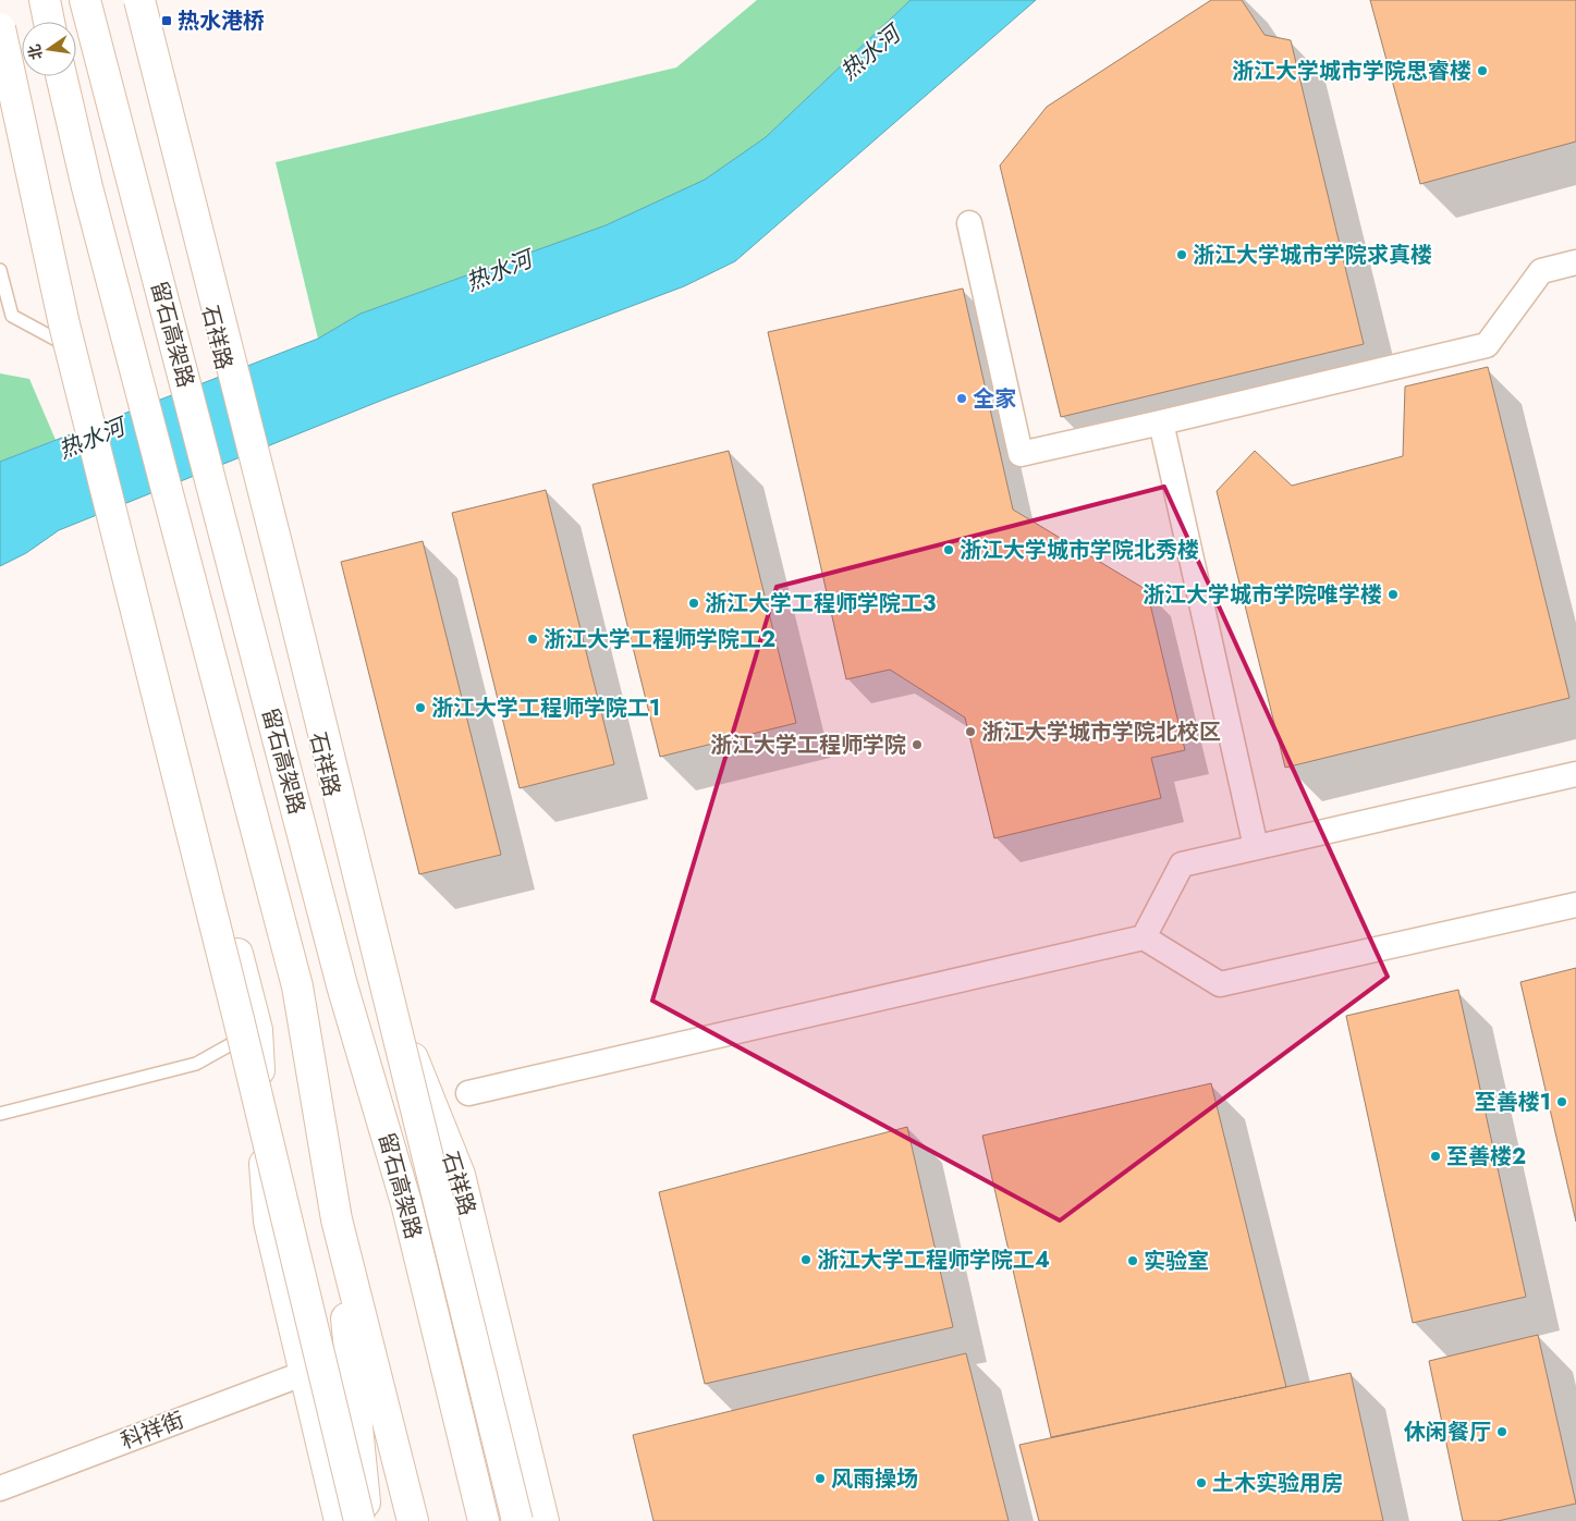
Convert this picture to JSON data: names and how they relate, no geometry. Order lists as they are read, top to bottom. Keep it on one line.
{"streets":{"main road":["留石高架路","石祥路"],"street":["科祥街"]},"water":["热水河"],"places":{"transit":["热水港桥"],"other":["浙江大学城市学院思睿楼","浙江大学城市学院求真楼","全家","浙江大学城市学院北秀楼","浙江大学城市学院唯学楼","浙江大学工程师学院工3","浙江大学工程师学院工2","浙江大学工程师学院工1","浙江大学城市学院北校区","浙江大学工程师学院","至善楼1","至善楼2","浙江大学工程师学院工4","实验室","休闲餐厅","风雨操场","土木实验用房"]},"north":"left"}
